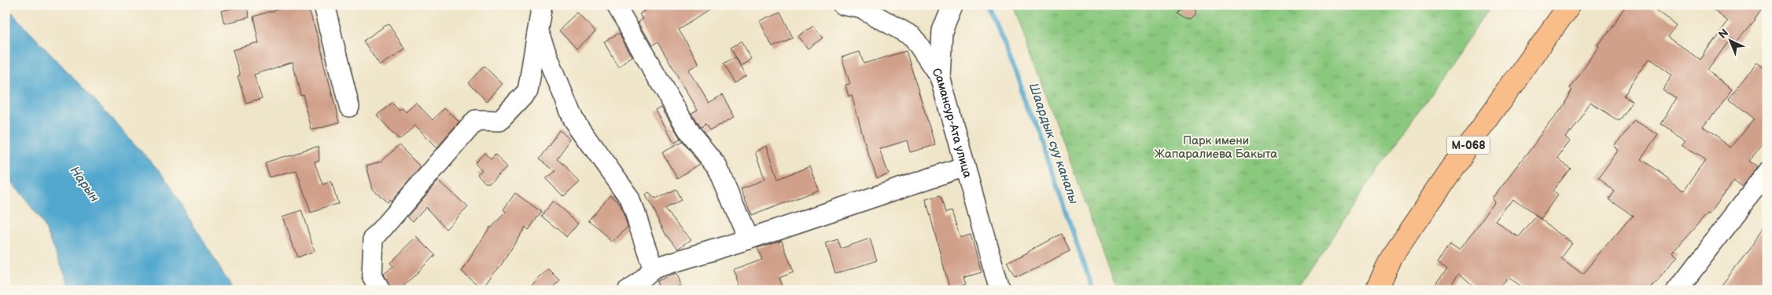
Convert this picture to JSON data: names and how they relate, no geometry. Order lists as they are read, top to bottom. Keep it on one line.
{"streets":{"main road":["М-068"],"street":["Самансур-Ата улица"]},"water":["Шаардык суу каналы","Нарын"],"parks":["Парк имени Жапаралиева Бакыта"],"north":"top left"}
